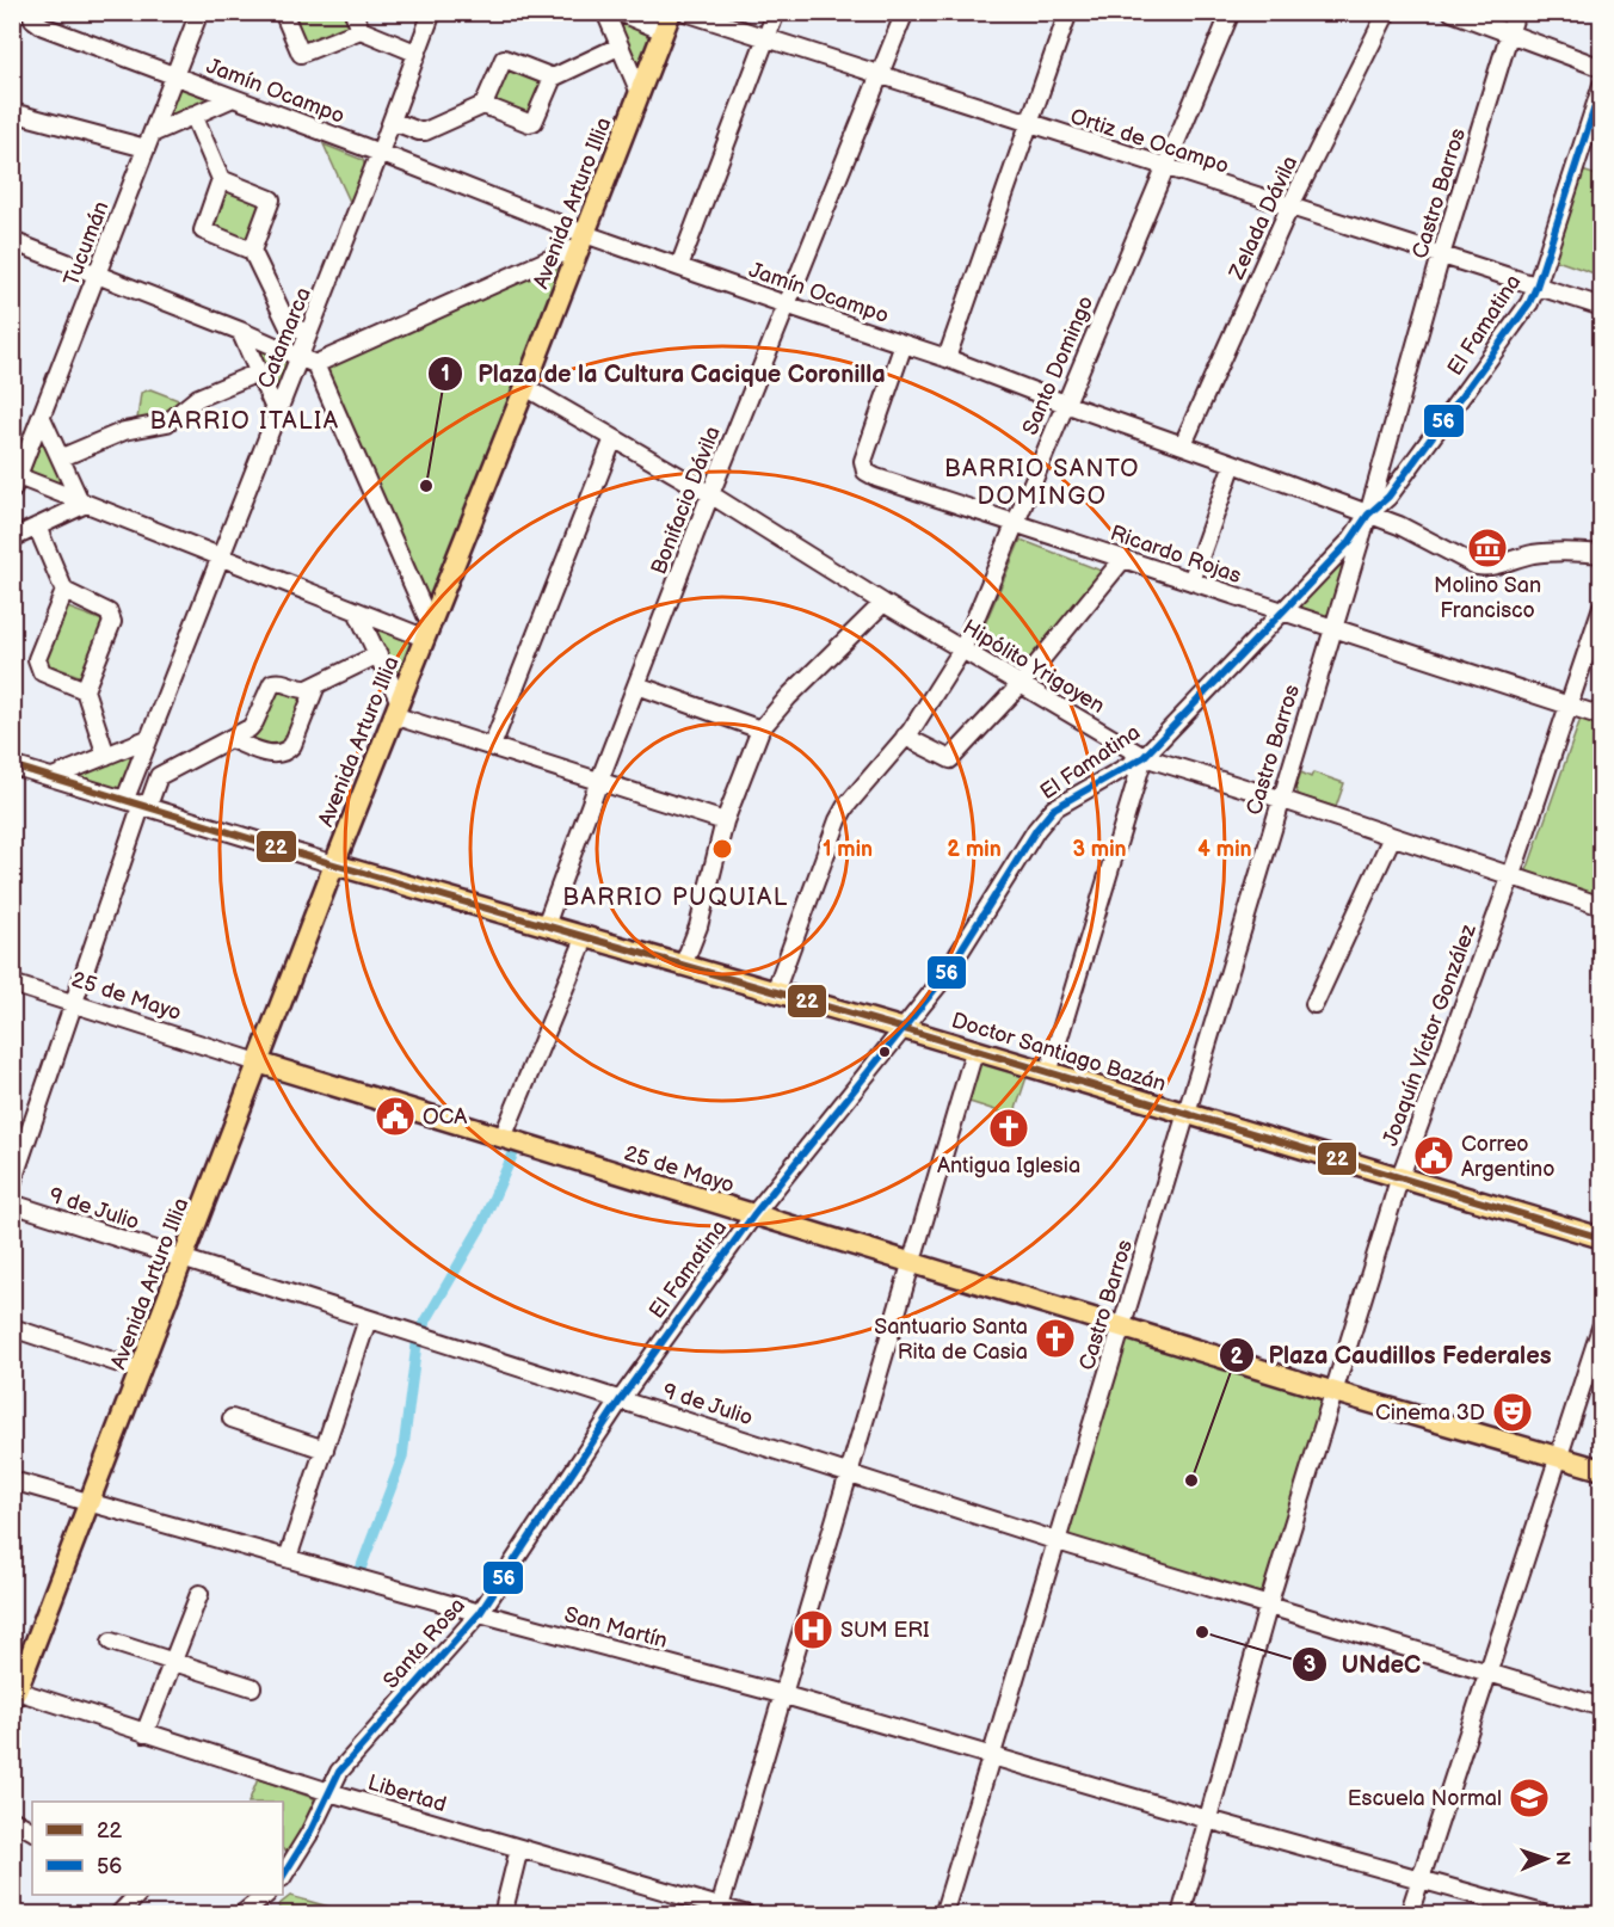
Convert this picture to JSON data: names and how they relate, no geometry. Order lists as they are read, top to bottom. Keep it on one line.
{"streets":{"main road":["Avenida Arturo Illia","25 de Mayo","Doctor Santiago Bazán"],"street":["Jamín Ocampo","Ortiz de Ocampo","Castro Barros","Zelada Dávila","Tucumán","El Famatina","Catamarca","Santo Domingo","Bonifacio Dávila","Ricardo Rojas","Hipólito Yrigoyen","Joaquín Víctor González","9 de Julio","San Martín","Santa Rosa","Libertad"]},"crossings":[["Jamín Ocampo","Castro Barros"],["Jamín Ocampo","Avenida Arturo Illia"],["Jamín Ocampo","Zelada Dávila"],["Jamín Ocampo","Tucumán"],["Jamín Ocampo","El Famatina"],["Jamín Ocampo","Catamarca"],["Jamín Ocampo","Santo Domingo"],["Jamín Ocampo","Bonifacio Dávila"],["Jamín Ocampo","Ricardo Rojas"],["Ortiz de Ocampo","Castro Barros"],["Ortiz de Ocampo","Zelada Dávila"],["Ortiz de Ocampo","El Famatina"],["Ortiz de Ocampo","Santo Domingo"],["Ortiz de Ocampo","Bonifacio Dávila"],["Castro Barros","El Famatina"],["Castro Barros","Ricardo Rojas"],["Castro Barros","Hipólito Yrigoyen"],["Castro Barros","25 de Mayo"],["Castro Barros","Doctor Santiago Bazán"],["Castro Barros","9 de Julio"],["Castro Barros","San Martín"],["Avenida Arturo Illia","Hipólito Yrigoyen"],["Avenida Arturo Illia","25 de Mayo"],["Avenida Arturo Illia","Doctor Santiago Bazán"],["Avenida Arturo Illia","9 de Julio"],["Avenida Arturo Illia","San Martín"],["Avenida Arturo Illia","Libertad"],["El Famatina","Ricardo Rojas"],["El Famatina","Hipólito Yrigoyen"],["El Famatina","25 de Mayo"],["El Famatina","Doctor Santiago Bazán"],["El Famatina","9 de Julio"],["El Famatina","Santa Rosa"],["Catamarca","Doctor Santiago Bazán"],["Santo Domingo","Ricardo Rojas"],["Santo Domingo","Hipólito Yrigoyen"],["Santo Domingo","Doctor Santiago Bazán"],["Bonifacio Dávila","Hipólito Yrigoyen"],["Bonifacio Dávila","Doctor Santiago Bazán"],["Ricardo Rojas","Joaquín Víctor González"],["Hipólito Yrigoyen","Joaquín Víctor González"],["25 de Mayo","Joaquín Víctor González"],["Joaquín Víctor González","Doctor Santiago Bazán"],["Joaquín Víctor González","9 de Julio"],["Joaquín Víctor González","San Martín"],["9 de Julio","Santa Rosa"],["San Martín","Santa Rosa"],["Santa Rosa","Libertad"]],"districts":["BARRIO ITALIA","BARRIO SANTO DOMINGO","BARRIO PUQUIAL"],"places":{"other":["Plaza de la Cultura Cacique Coronilla","Plaza Caudillos Federales","UNdeC"],"museum":["Molino San Francisco"],"public building":["OCA","Correo Argentino"],"church":["Antigua Iglesia","Santuario Santa Rita de Casia"],"theatre":["Cinema 3D"],"hospital":["SUM ERI"],"school or university":["Escuela Normal"]},"lines":["transit line 56","transit line 22"],"legend":["22","56"],"north":"right","rings":["1 min","2 min","3 min","4 min"]}
